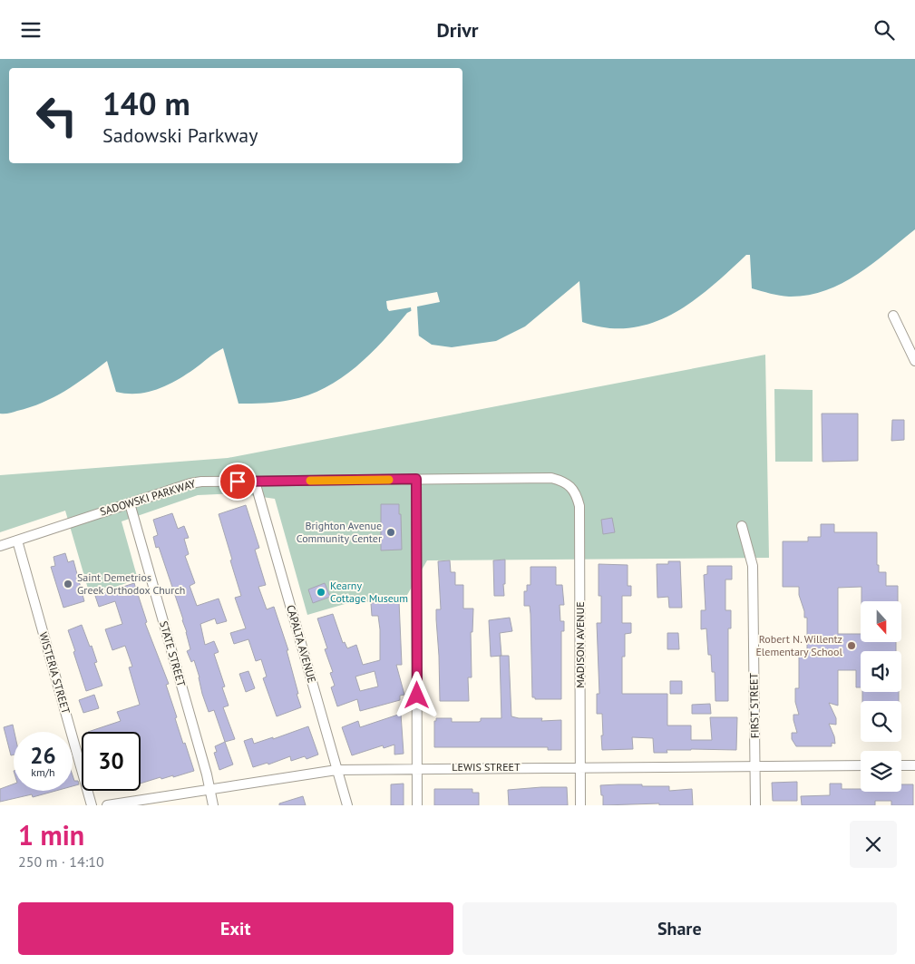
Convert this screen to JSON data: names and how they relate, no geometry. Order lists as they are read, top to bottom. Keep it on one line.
{"streets":{"street":["SADOWSKI PARKWAY","CAPALTA AVENUE","MADISON AVENUE","STATE STREET","WISTERIA STREET","FIRST STREET","LEWIS STREET"]},"crossings":[["SADOWSKI PARKWAY","CAPALTA AVENUE"],["SADOWSKI PARKWAY","MADISON AVENUE"],["SADOWSKI PARKWAY","STATE STREET"],["SADOWSKI PARKWAY","WISTERIA STREET"],["CAPALTA AVENUE","LEWIS STREET"],["MADISON AVENUE","LEWIS STREET"],["STATE STREET","LEWIS STREET"],["FIRST STREET","LEWIS STREET"]],"places":["Brighton Avenue Community Center","Saint Demetrios Greek Orthodox Church","Kearny Cottage Museum","Robert N. Willentz Elementary School"],"north":"bottom","page":{"header":"Drivr","turn":["140 m","Sadowski Parkway"],"speed":"26 km/h","limit":"30","heading":["1 min","250 m · 14:10"],"buttons":["Exit","Share"]}}
